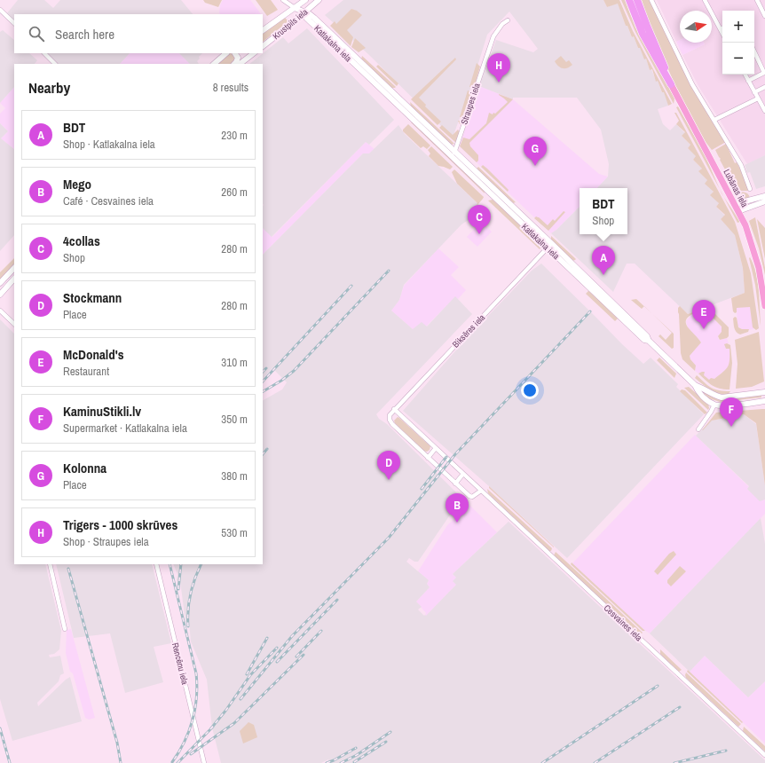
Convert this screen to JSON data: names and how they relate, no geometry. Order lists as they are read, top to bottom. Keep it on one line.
{"streets":{"highway":["Lubānas iela"],"street":["Krustpils iela","Katlakalna iela","Straupes iela","Biksēres iela","Cesvaines iela","Rencēnu iela"]},"crossings":[["Krustpils iela","Katlakalna iela"],["Katlakalna iela","Straupes iela"],["Katlakalna iela","Biksēres iela"],["Biksēres iela","Cesvaines iela"]],"north":"right","page":{"map_buttons":["+","−"],"search":"Search here","pins":["H","G","C","A","E","F","D","B"],"heading":["Nearby","8 results"],"list":[{"mark":"A","name":"BDT","note":"Shop · Katlakalna iela","value":"230 m"},{"mark":"B","name":"Mego","note":"Café · Cesvaines iela","value":"260 m"},{"mark":"C","name":"4collas","note":"Shop","value":"280 m"},{"mark":"D","name":"Stockmann","note":"Place","value":"280 m"},{"mark":"E","name":"McDonald's","note":"Restaurant","value":"310 m"},{"mark":"F","name":"KaminuStikli.lv","note":"Supermarket · Katlakalna iela","value":"350 m"},{"mark":"G","name":"Kolonna","note":"Place","value":"380 m"},{"mark":"H","name":"Trigers - 1000 skrūves","note":"Shop · Straupes iela","value":"530 m"}],"popup":["BDT","Shop"]}}
